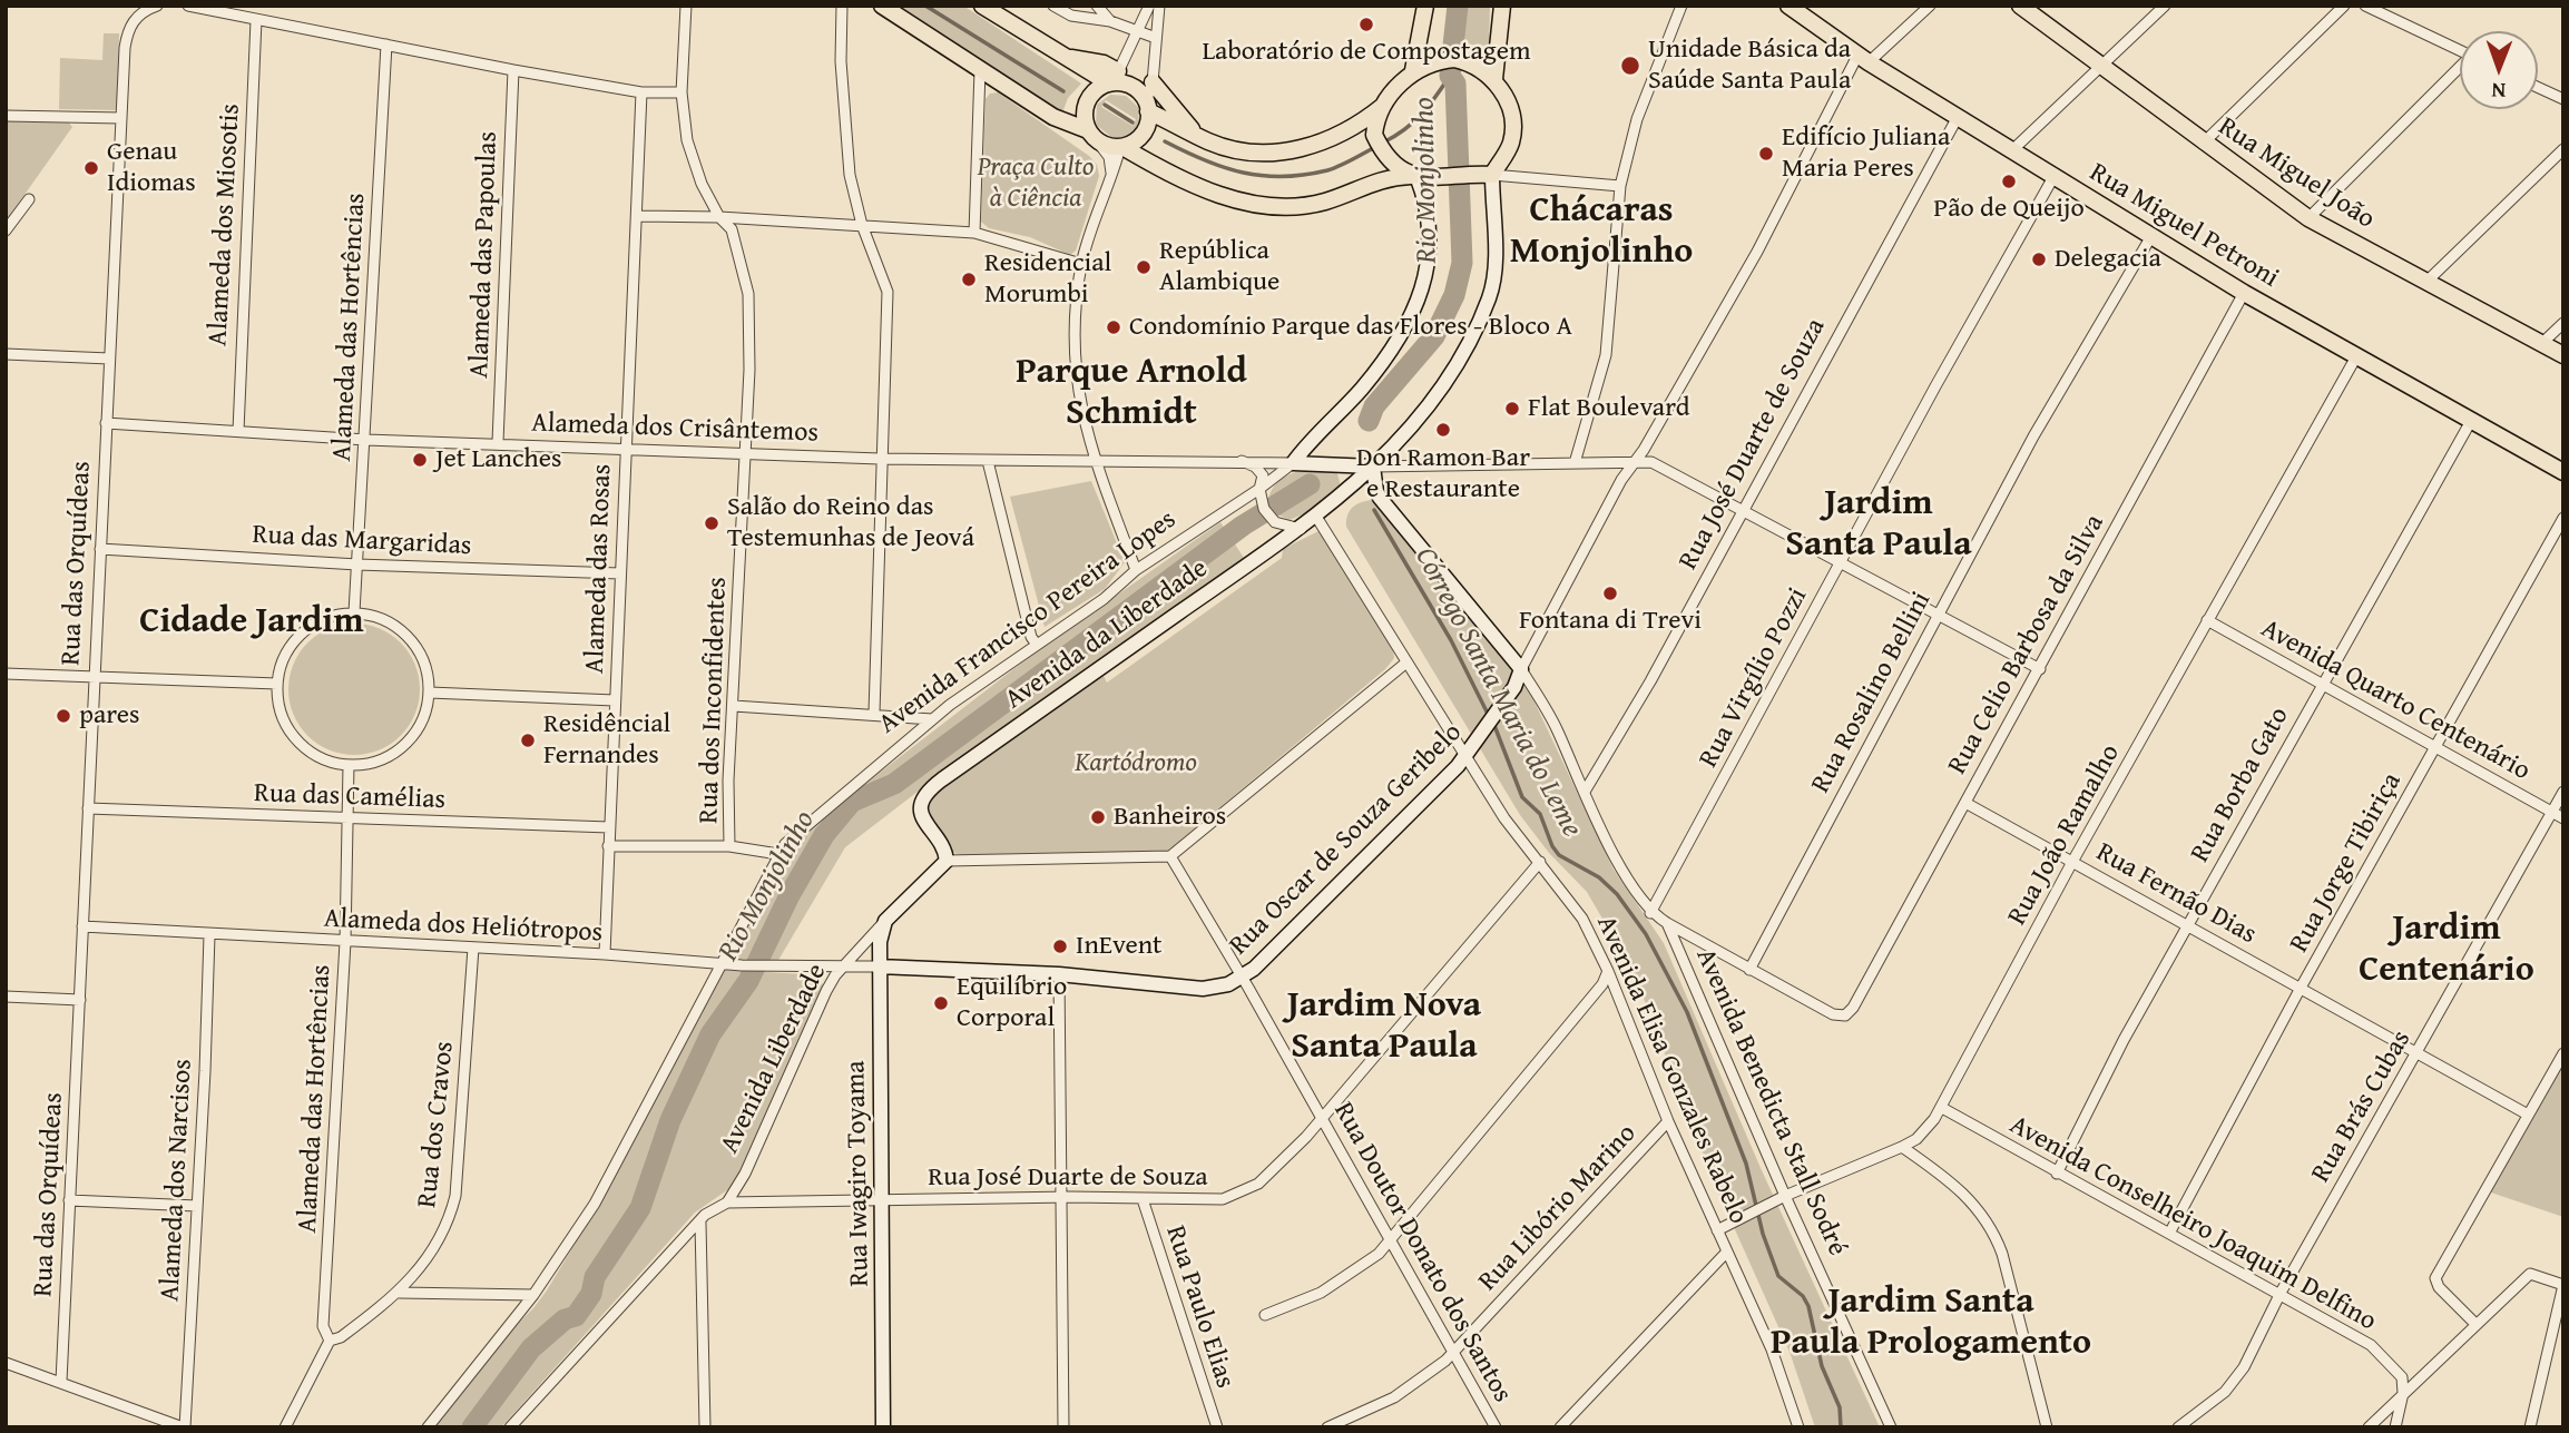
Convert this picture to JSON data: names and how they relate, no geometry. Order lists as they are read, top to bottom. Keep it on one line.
{"streets":{"main road":["Rua Miguel João","Rua Miguel Petroni"],"street":["Alameda dos Miosotis","Alameda das Papoulas","Alameda das Hortências","Alameda dos Crisântemos","Rua José Duarte de Souza","Rua das Margaridas","Rua das Orquídeas","Alameda das Rosas","Avenida Francisco Pereira Lopes","Avenida da Liberdade","Rua Celio Barbosa da Silva","Rua Virgílio Pozzi","Rua Rosalino Bellini","Rua dos Inconfidentes","Avenida Quarto Centenário","Rua Borba Gato","Rua das Camélias","Rua João Ramalho","Rua Oscar de Souza Geribelo","Rua Jorge Tibiriça","Rua Fernão Dias","Alameda dos Heliótropos","Avenida Liberdade","Avenida Elisa Gonzales Rabelo","Avenida Benedicta Stall Sodré","Rua Brás Cubas","Rua dos Cravos","Rua Iwagiro Toyama","Alameda dos Narcisos","Rua Libório Marino","Avenida Conselheiro Joaquim Delfino","Rua Doutor Donato dos Santos","Rua Paulo Elias"]},"crossings":[["Alameda dos Miosotis","Alameda dos Crisântemos"],["Rua Miguel Petroni","Rua José Duarte de Souza"],["Rua Miguel Petroni","Rua Celio Barbosa da Silva"],["Rua Miguel Petroni","Rua Virgílio Pozzi"],["Rua Miguel Petroni","Rua Rosalino Bellini"],["Rua Miguel Petroni","Rua Borba Gato"],["Rua Miguel Petroni","Rua João Ramalho"],["Rua Miguel Petroni","Rua Oscar de Souza Geribelo"],["Alameda das Papoulas","Alameda dos Crisântemos"],["Alameda das Hortências","Alameda dos Crisântemos"],["Alameda das Hortências","Rua das Margaridas"],["Alameda das Hortências","Rua das Camélias"],["Alameda das Hortências","Alameda dos Heliótropos"],["Alameda das Hortências","Rua dos Cravos"],["Alameda dos Crisântemos","Rua das Orquídeas"],["Alameda dos Crisântemos","Alameda das Rosas"],["Alameda dos Crisântemos","Avenida Francisco Pereira Lopes"],["Alameda dos Crisântemos","Rua dos Inconfidentes"],["Rua José Duarte de Souza","Avenida Liberdade"],["Rua José Duarte de Souza","Avenida Elisa Gonzales Rabelo"],["Rua José Duarte de Souza","Rua Iwagiro Toyama"],["Rua José Duarte de Souza","Rua Doutor Donato dos Santos"],["Rua José Duarte de Souza","Rua Paulo Elias"],["Rua das Margaridas","Rua das Orquídeas"],["Rua das Margaridas","Alameda das Rosas"],["Rua das Orquídeas","Rua das Camélias"],["Rua das Orquídeas","Alameda dos Heliótropos"],["Alameda das Rosas","Rua das Camélias"],["Alameda das Rosas","Alameda dos Heliótropos"],["Avenida Francisco Pereira Lopes","Rua dos Inconfidentes"],["Avenida Francisco Pereira Lopes","Alameda dos Heliótropos"],["Avenida da Liberdade","Avenida Liberdade"],["Avenida da Liberdade","Avenida Elisa Gonzales Rabelo"],["Rua Celio Barbosa da Silva","Rua Rosalino Bellini"],["Rua Celio Barbosa da Silva","Rua Fernão Dias"],["Avenida Quarto Centenário","Rua Borba Gato"],["Avenida Quarto Centenário","Rua João Ramalho"],["Avenida Quarto Centenário","Rua Jorge Tibiriça"],["Avenida Quarto Centenário","Rua Brás Cubas"],["Rua Borba Gato","Rua Fernão Dias"],["Rua Borba Gato","Avenida Conselheiro Joaquim Delfino"],["Rua João Ramalho","Rua Fernão Dias"],["Rua João Ramalho","Avenida Elisa Gonzales Rabelo"],["Rua João Ramalho","Avenida Benedicta Stall Sodré"],["Rua João Ramalho","Avenida Conselheiro Joaquim Delfino"],["Rua Oscar de Souza Geribelo","Alameda dos Heliótropos"],["Rua Oscar de Souza Geribelo","Avenida Liberdade"],["Rua Oscar de Souza Geribelo","Avenida Elisa Gonzales Rabelo"],["Rua Oscar de Souza Geribelo","Rua Iwagiro Toyama"],["Rua Oscar de Souza Geribelo","Rua Doutor Donato dos Santos"],["Rua Jorge Tibiriça","Rua Fernão Dias"],["Rua Jorge Tibiriça","Avenida Conselheiro Joaquim Delfino"],["Rua Fernão Dias","Rua Brás Cubas"],["Alameda dos Heliótropos","Avenida Liberdade"],["Alameda dos Heliótropos","Rua dos Cravos"],["Alameda dos Heliótropos","Alameda dos Narcisos"],["Avenida Liberdade","Rua Iwagiro Toyama"],["Avenida Elisa Gonzales Rabelo","Rua Libório Marino"],["Rua Brás Cubas","Avenida Conselheiro Joaquim Delfino"],["Rua Libório Marino","Rua Doutor Donato dos Santos"]],"districts":["Chácaras Monjolinho","Parque Arnold Schmidt","Jardim Santa Paula","Cidade Jardim","Jardim Centenário","Jardim Nova Santa Paula","Jardim Santa Paula Prologamento"],"water":["Rio Monjolinho","Córrego Santa Maria do Leme"],"parks":["Praça Culto à Ciência","Kartódromo"],"places":["Laboratório de Compostagem","Unidade Básica da Saúde Santa Paula","Edifício Juliana Maria Peres","Genau Idiomas","Pão de Queijo","Delegacia","República Alambique","Residencial Morumbi","Condomínio Parque das Flores - Bloco A","Flat Boulevard","Don Ramon Bar e Restaurante","Jet Lanches","Salão do Reino das Testemunhas de Jeová","Fontana di Trevi","pares","Residêncial Fernandes","Banheiros","InEvent","Equilíbrio Corporal"],"north":"bottom"}
